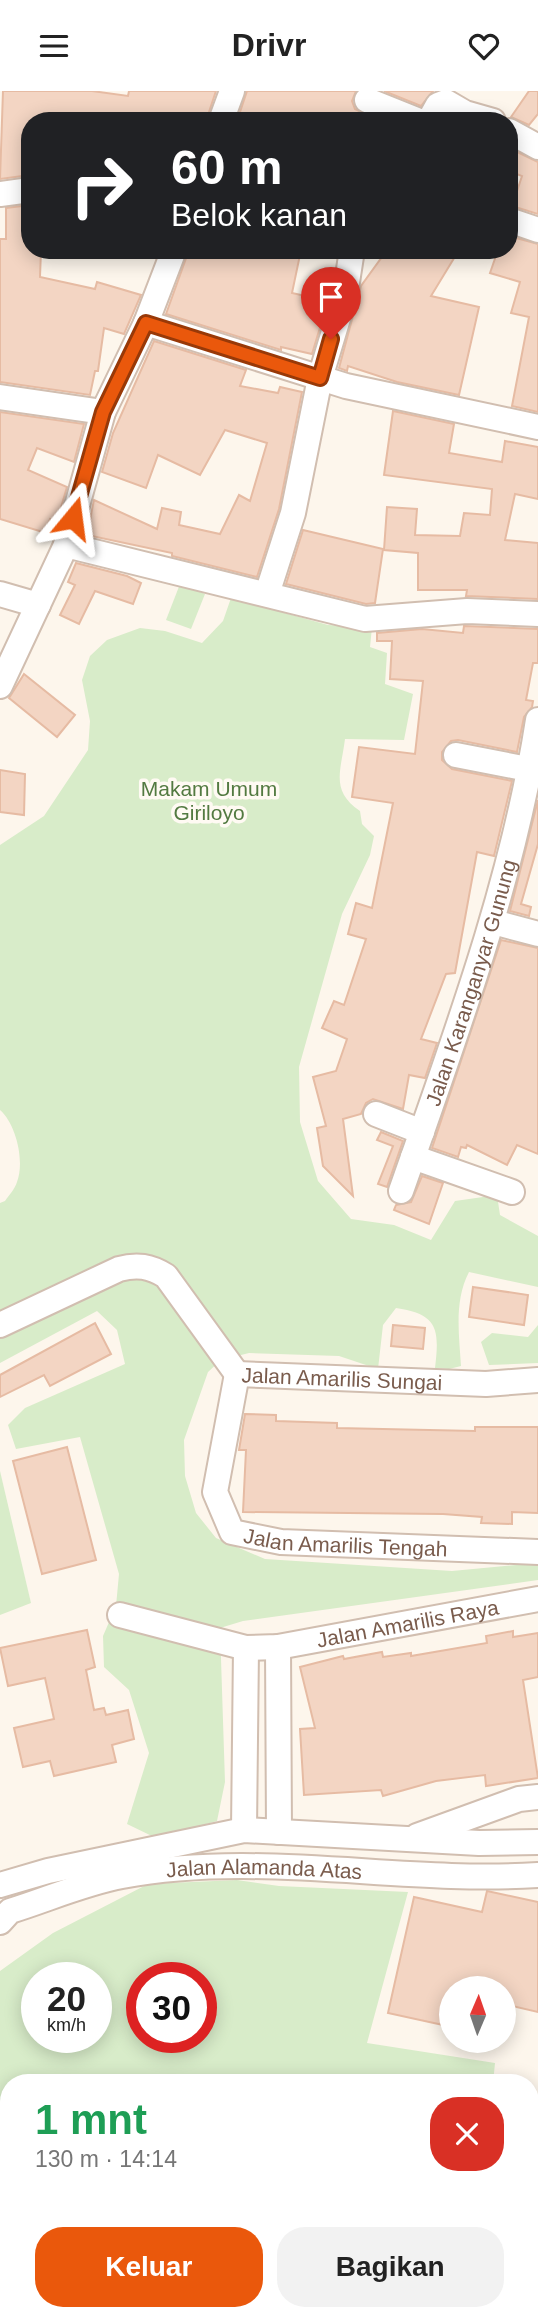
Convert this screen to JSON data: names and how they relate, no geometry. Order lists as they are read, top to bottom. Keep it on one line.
{"streets":{"street":["Jalan Karanganyar Gunung","Jalan Amarilis Sungai","Jalan Amarilis Tengah","Jalan Amarilis Raya","Jalan Alamanda Atas"]},"crossings":[["Jalan Amarilis Sungai","Jalan Amarilis Tengah"]],"parks":["Makam Umum Giriloyo"],"north":"top","page":{"header":"Drivr","turn":["60 m","Belok kanan"],"speed":"20 km/h","limit":"30","heading":["1 mnt","130 m · 14:14"],"buttons":["Keluar","Bagikan"]}}
